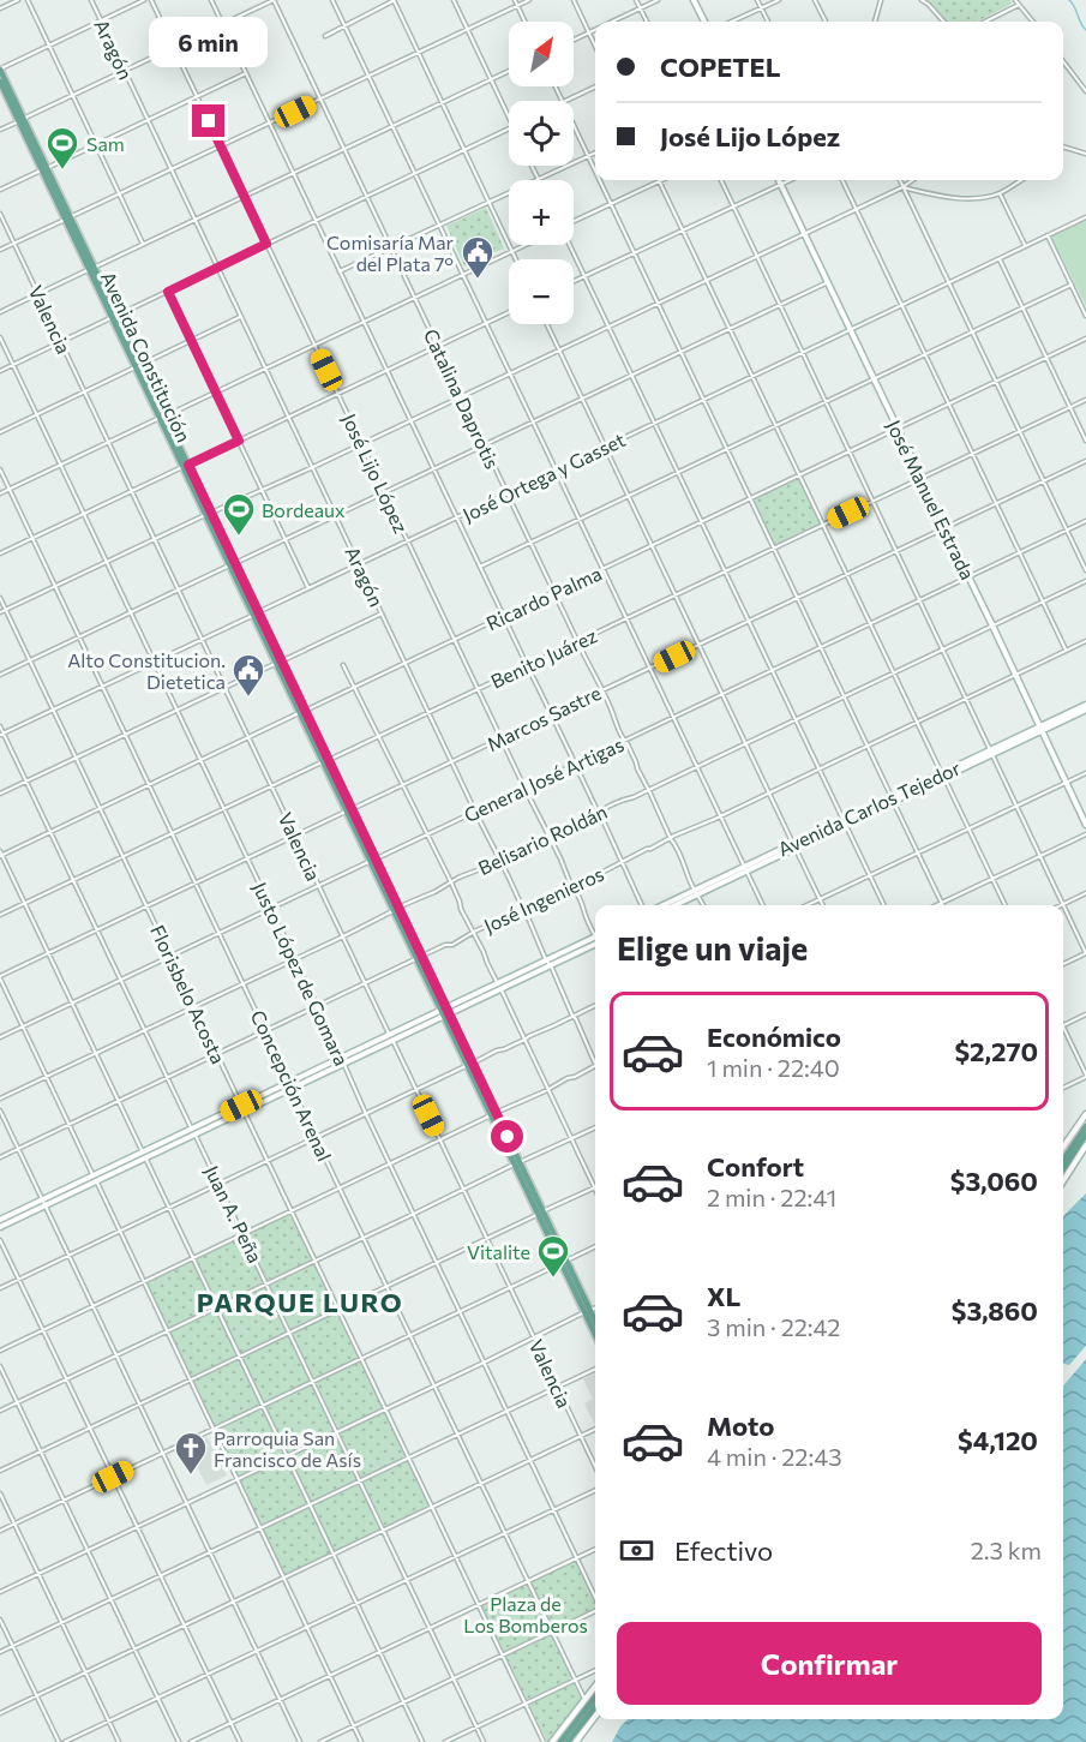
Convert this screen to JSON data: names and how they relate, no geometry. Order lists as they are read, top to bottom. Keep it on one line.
{"streets":{"main road":["Avenida Constitución","José Manuel Estrada","Avenida Carlos Tejedor"],"street":["Aragón","Valencia","Catalina Daprotis","José Lijo López","José Ortega y Gasset","Ricardo Palma","Benito Juárez","Marcos Sastre","General José Artigas","Belisario Roldán","José Ingenieros","Justo López de Gomara","Florisbelo Acosta","Concepción Arenal","Juan A. Peña"]},"crossings":[["Aragón","José Ortega y Gasset"],["Aragón","Ricardo Palma"],["Aragón","Benito Juárez"],["Aragón","Marcos Sastre"],["Aragón","General José Artigas"],["Aragón","Belisario Roldán"],["Aragón","José Ingenieros"],["Valencia","José Ortega y Gasset"],["Valencia","Ricardo Palma"],["Valencia","Benito Juárez"],["Valencia","Marcos Sastre"],["Valencia","General José Artigas"],["Valencia","Belisario Roldán"],["Valencia","José Ingenieros"],["Avenida Constitución","José Ortega y Gasset"],["Avenida Constitución","Ricardo Palma"],["Avenida Constitución","Benito Juárez"],["Avenida Constitución","Marcos Sastre"],["Avenida Constitución","General José Artigas"],["Avenida Constitución","Belisario Roldán"],["Avenida Constitución","José Ingenieros"],["Catalina Daprotis","José Ortega y Gasset"],["Catalina Daprotis","Ricardo Palma"],["Catalina Daprotis","Benito Juárez"],["Catalina Daprotis","Marcos Sastre"],["Catalina Daprotis","General José Artigas"],["Catalina Daprotis","Avenida Carlos Tejedor"],["Catalina Daprotis","Belisario Roldán"],["Catalina Daprotis","José Ingenieros"],["José Lijo López","José Ortega y Gasset"],["José Lijo López","Ricardo Palma"],["José Lijo López","Benito Juárez"],["José Lijo López","Marcos Sastre"],["José Lijo López","General José Artigas"],["José Lijo López","Belisario Roldán"],["José Lijo López","José Ingenieros"],["José Ortega y Gasset","José Manuel Estrada"],["José Ortega y Gasset","Justo López de Gomara"],["José Ortega y Gasset","Florisbelo Acosta"],["José Ortega y Gasset","Concepción Arenal"],["José Ortega y Gasset","Juan A. Peña"],["José Manuel Estrada","Ricardo Palma"],["José Manuel Estrada","Benito Juárez"],["José Manuel Estrada","Marcos Sastre"],["José Manuel Estrada","General José Artigas"],["José Manuel Estrada","Avenida Carlos Tejedor"],["José Manuel Estrada","Belisario Roldán"],["José Manuel Estrada","José Ingenieros"],["Ricardo Palma","Justo López de Gomara"],["Ricardo Palma","Florisbelo Acosta"],["Ricardo Palma","Concepción Arenal"],["Ricardo Palma","Juan A. Peña"],["Benito Juárez","Justo López de Gomara"],["Benito Juárez","Florisbelo Acosta"],["Benito Juárez","Concepción Arenal"],["Benito Juárez","Juan A. Peña"],["Marcos Sastre","Justo López de Gomara"],["Marcos Sastre","Florisbelo Acosta"],["Marcos Sastre","Concepción Arenal"],["Marcos Sastre","Juan A. Peña"],["General José Artigas","Justo López de Gomara"],["General José Artigas","Florisbelo Acosta"],["General José Artigas","Concepción Arenal"],["General José Artigas","Juan A. Peña"],["Belisario Roldán","Justo López de Gomara"],["Belisario Roldán","Florisbelo Acosta"],["Belisario Roldán","Concepción Arenal"],["Belisario Roldán","Juan A. Peña"],["José Ingenieros","Justo López de Gomara"],["José Ingenieros","Florisbelo Acosta"],["José Ingenieros","Concepción Arenal"],["José Ingenieros","Juan A. Peña"]],"districts":["PARQUE LURO"],"parks":["Plaza de Los Bomberos"],"places":{"sports":["Sam","Bordeaux","Vitalite"],"public building":["Comisaría Mar del Plata 7°","Alto Constitucion. Dietetica"],"church":["Parroquia San Francisco de Asís"]},"north":"top right","page":{"bubble":"6 min","map_buttons":["+","−"],"banner":["COPETEL","José Lijo López"],"heading":"Elige un viaje","list":[{"name":"Económico","note":"1 min · 22:40","value":"$2,270"},{"name":"Confort","note":"2 min · 22:41","value":"$3,060"},{"name":"XL","note":"3 min · 22:42","value":"$3,860"},{"name":"Moto","note":"4 min · 22:43","value":"$4,120"}],"pay":["Efectivo","2.3 km"],"buttons":"Confirmar"}}
